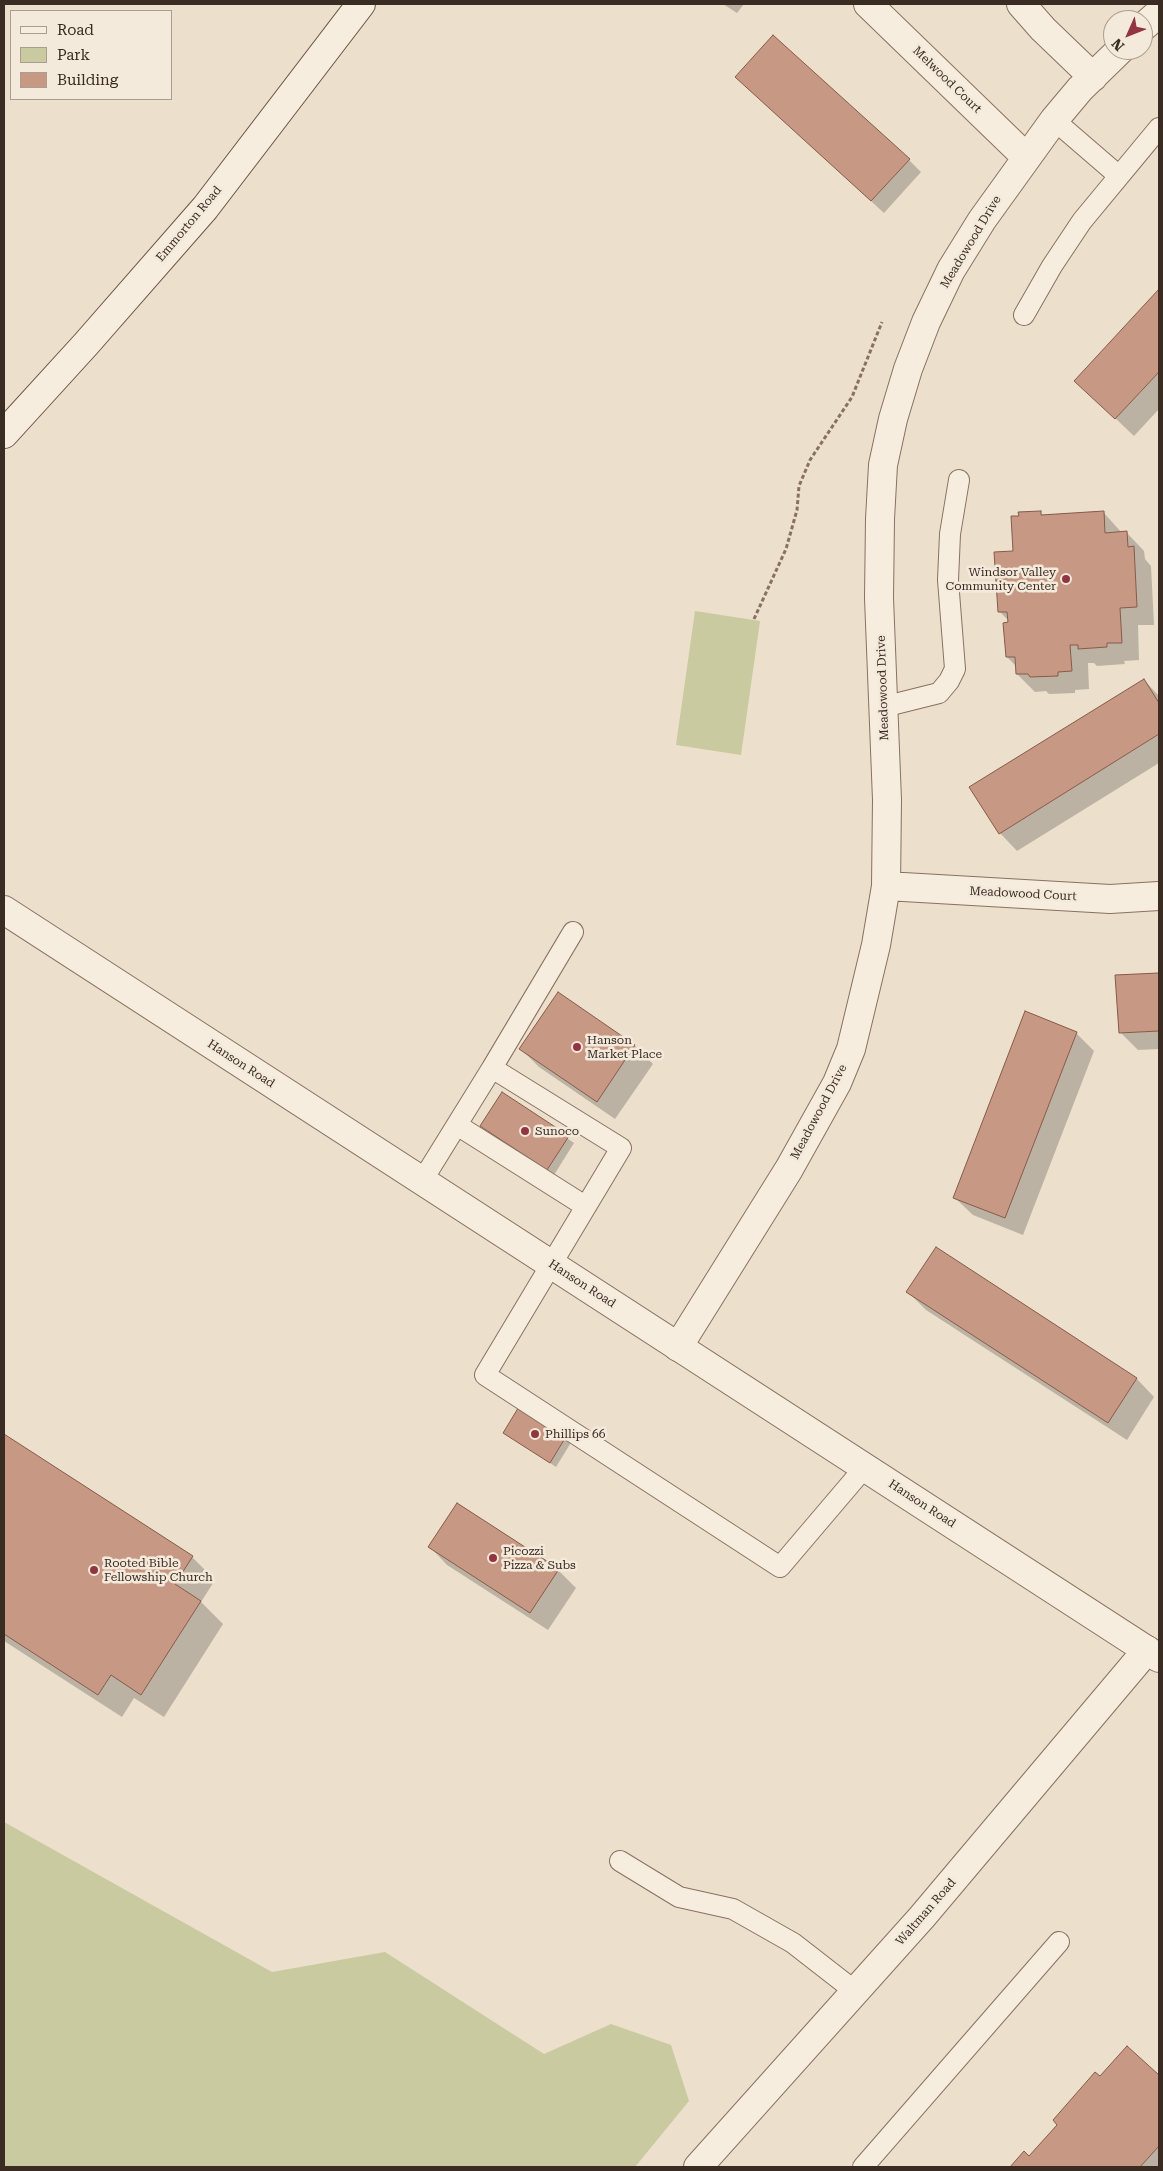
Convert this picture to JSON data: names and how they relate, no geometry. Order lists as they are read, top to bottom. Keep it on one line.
{"streets":{"street":["Melwood Court","Emmorton Road","Meadowood Drive","Meadowood Court","Hanson Road","Waltman Road"]},"crossings":[["Melwood Court","Meadowood Drive"],["Meadowood Drive","Meadowood Court"],["Meadowood Drive","Hanson Road"],["Hanson Road","Waltman Road"]],"places":["Windsor Valley Community Center","Hanson Market Place","Sunoco","Phillips 66","Picozzi Pizza & Subs","Rooted Bible Fellowship Church"],"legend":["Road","Park","Building"],"north":"bottom left"}
